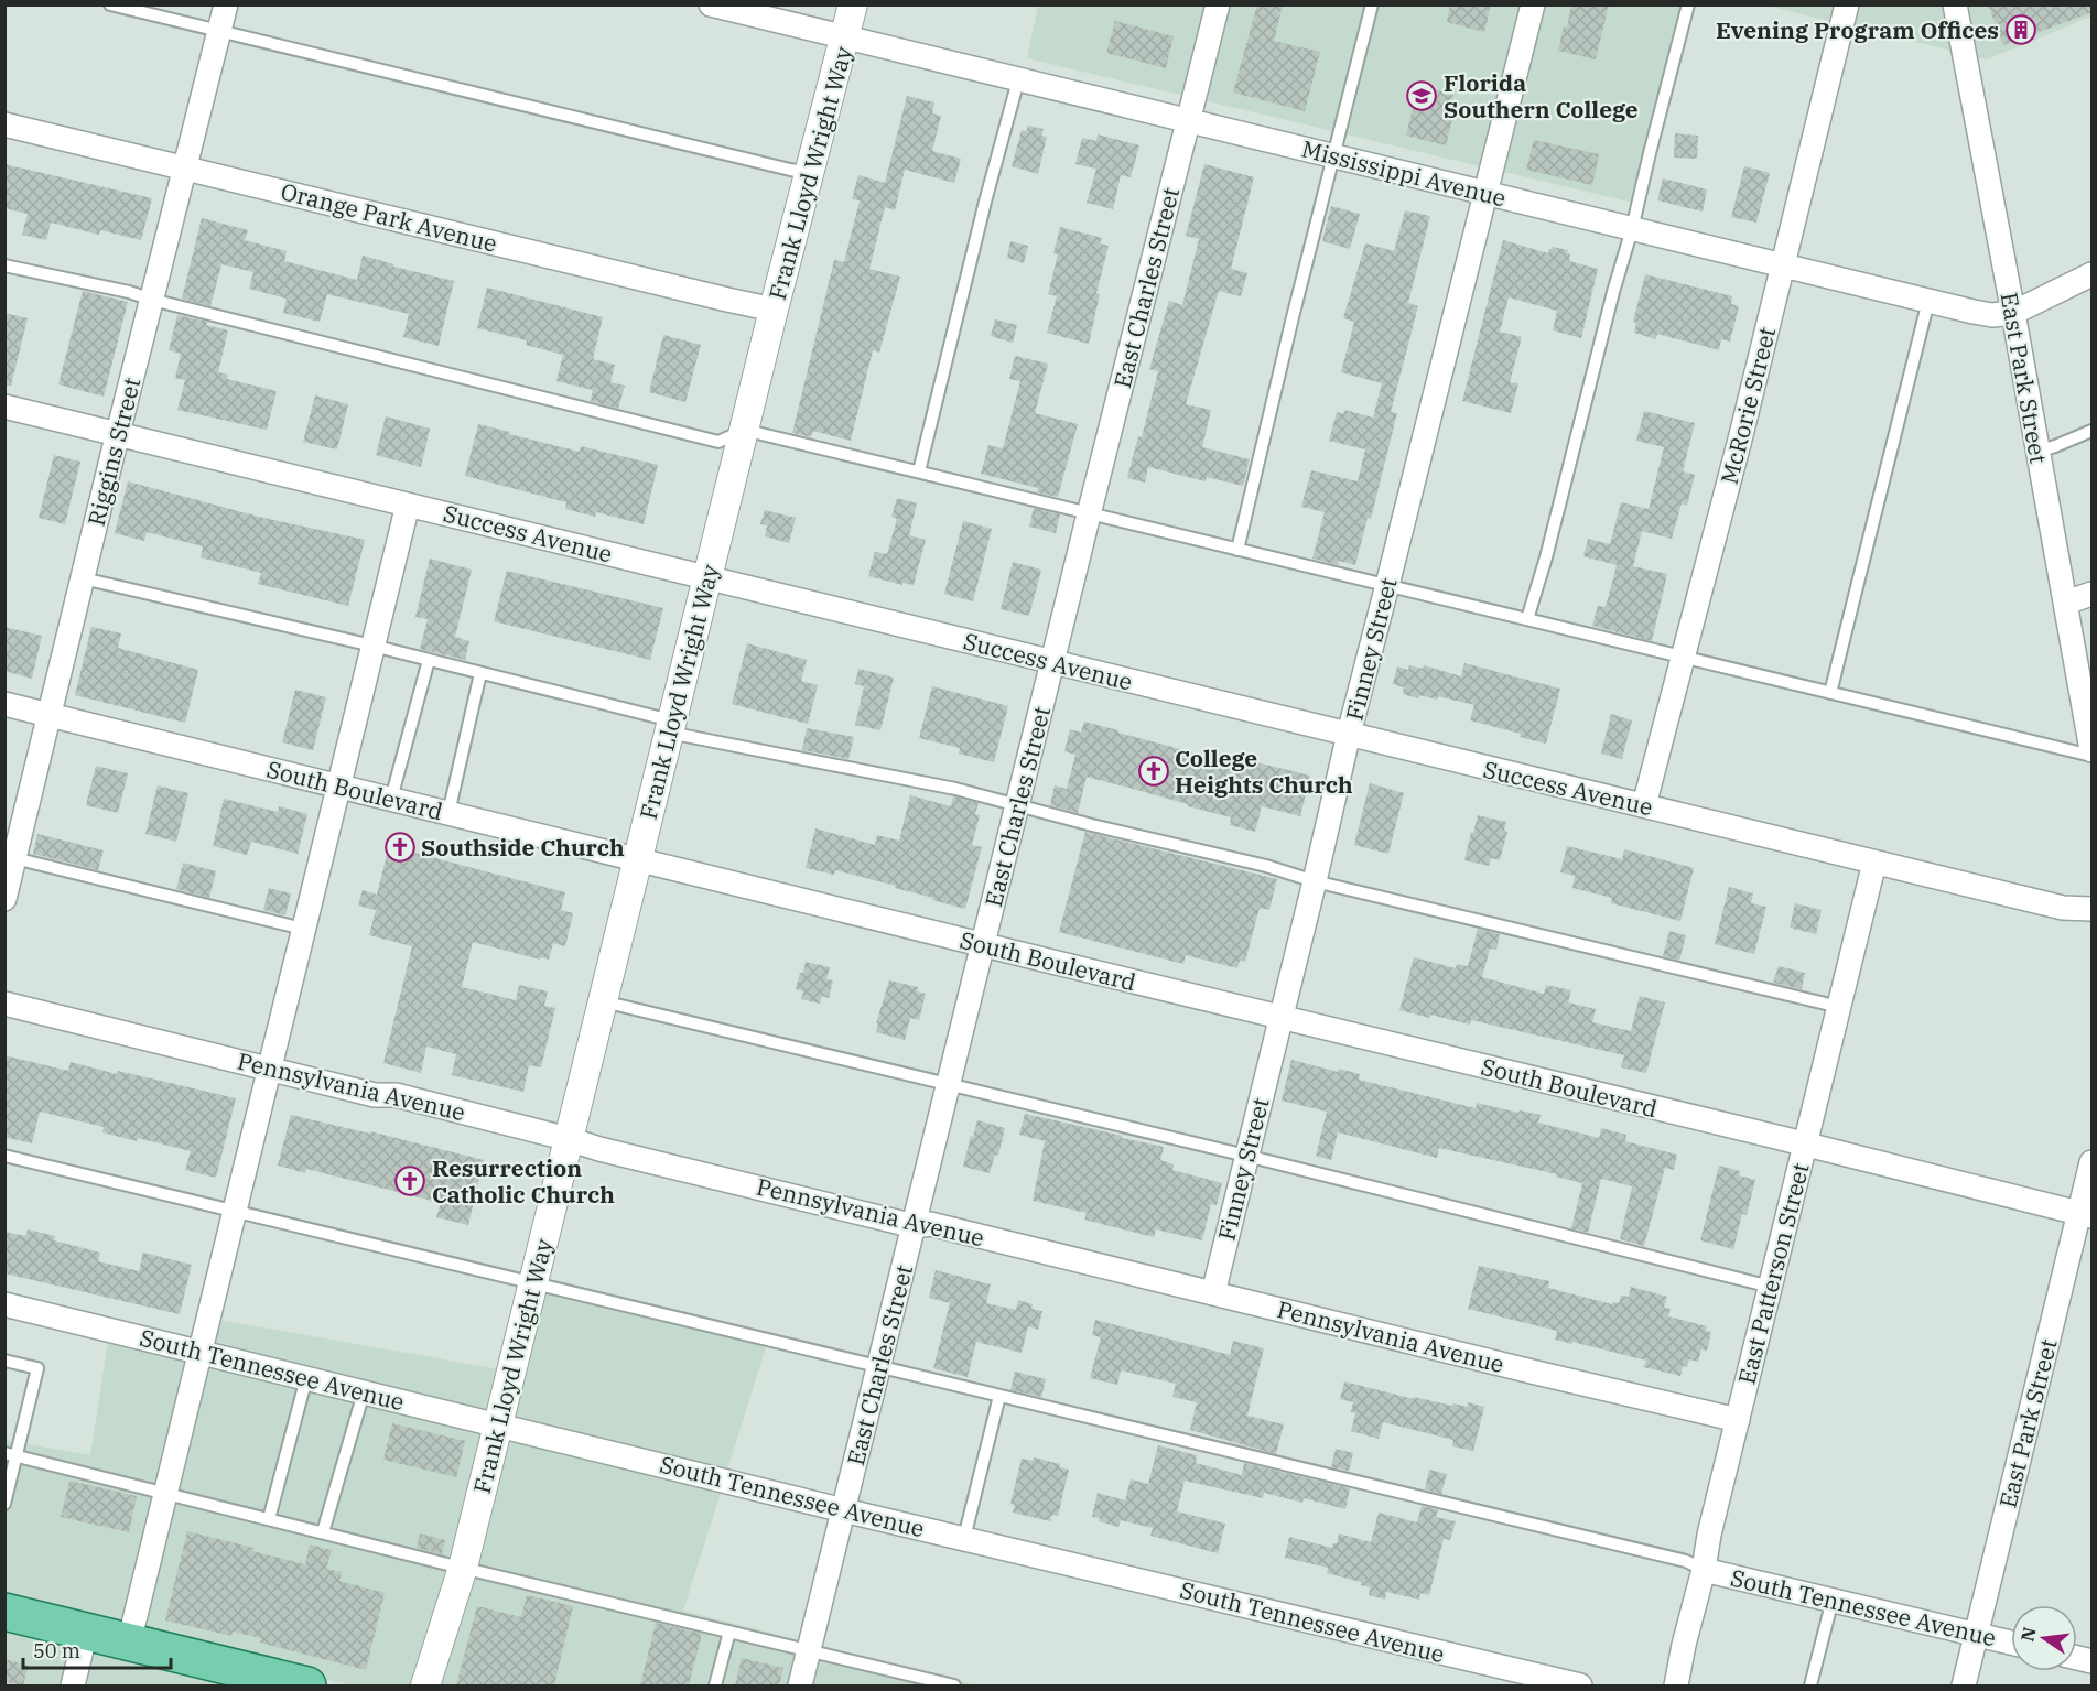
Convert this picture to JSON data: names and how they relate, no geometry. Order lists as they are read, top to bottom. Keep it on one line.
{"streets":{"street":["Frank Lloyd Wright Way","Mississippi Avenue","Orange Park Avenue","East Charles Street","East Park Street","McRorie Street","Riggins Street","Success Avenue","Finney Street","South Boulevard","Pennsylvania Avenue","East Patterson Street","South Tennessee Avenue"]},"crossings":[["Frank Lloyd Wright Way","Mississippi Avenue"],["Frank Lloyd Wright Way","Orange Park Avenue"],["Frank Lloyd Wright Way","Success Avenue"],["Frank Lloyd Wright Way","South Boulevard"],["Frank Lloyd Wright Way","Pennsylvania Avenue"],["Frank Lloyd Wright Way","South Tennessee Avenue"],["Mississippi Avenue","East Charles Street"],["Mississippi Avenue","East Park Street"],["Mississippi Avenue","McRorie Street"],["Mississippi Avenue","Finney Street"],["Orange Park Avenue","Riggins Street"],["East Charles Street","Success Avenue"],["East Charles Street","South Boulevard"],["East Charles Street","Pennsylvania Avenue"],["East Charles Street","South Tennessee Avenue"],["East Park Street","South Boulevard"],["East Park Street","South Tennessee Avenue"],["McRorie Street","Success Avenue"],["Riggins Street","Success Avenue"],["Riggins Street","South Boulevard"],["Success Avenue","Finney Street"],["Success Avenue","East Patterson Street"],["Finney Street","South Boulevard"],["Finney Street","Pennsylvania Avenue"],["South Boulevard","East Patterson Street"],["Pennsylvania Avenue","East Patterson Street"],["East Patterson Street","South Tennessee Avenue"]],"places":{"building":["Evening Program Offices"],"school or university":["Florida Southern College"],"church":["College Heights Church","Southside Church","Resurrection Catholic Church"]},"scale_bar":"50 m","north":"left"}
